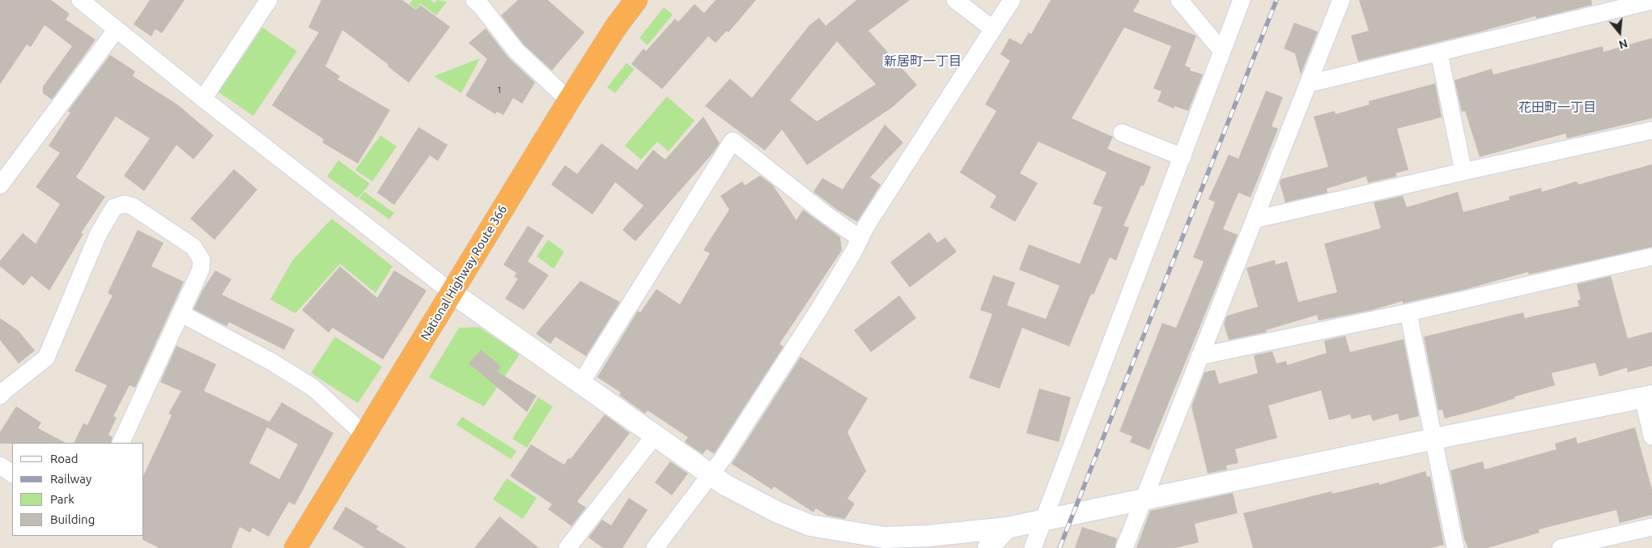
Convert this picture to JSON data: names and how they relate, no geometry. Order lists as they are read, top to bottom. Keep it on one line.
{"streets":{"highway":["National Highway Route 366"]},"districts":["新居町一丁目","花田町一丁目"],"house_numbers":["1"],"legend":["Road","Railway","Park","Building"],"north":"bottom"}
